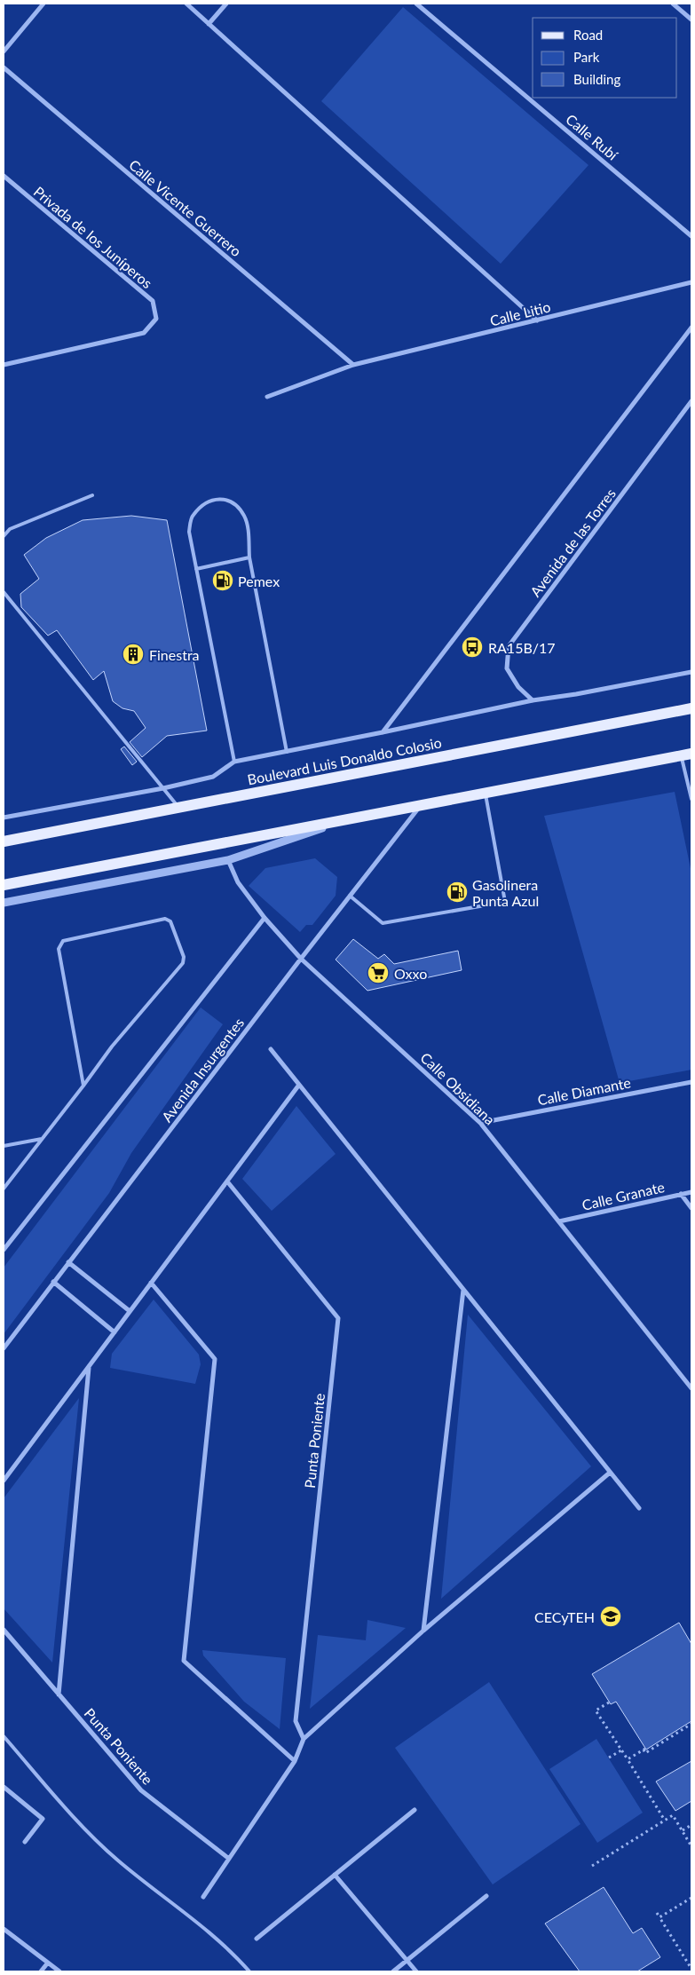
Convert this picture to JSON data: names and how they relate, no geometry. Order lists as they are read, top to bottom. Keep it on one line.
{"streets":{"main road":["Boulevard Luis Donaldo Colosio"],"street":["Calle Rubí","Calle Vicente Guerrero","Privada de los Juníperos","Calle Litio","Avenida de las Torres","Avenida Insurgentes","Calle Obsidiana","Calle Diamante","Calle Granate","Punta Poniente"]},"crossings":[["Calle Vicente Guerrero","Calle Litio"],["Avenida Insurgentes","Calle Obsidiana"],["Calle Obsidiana","Calle Diamante"],["Calle Obsidiana","Calle Granate"]],"places":{"fuel station":["Pemex","Gasolinera Punta Azul"],"bus stop":["RA15B/17"],"building":["Finestra"],"supermarket":["Oxxo"],"school or university":["CECyTEH"]},"legend":["Road","Park","Building"]}
